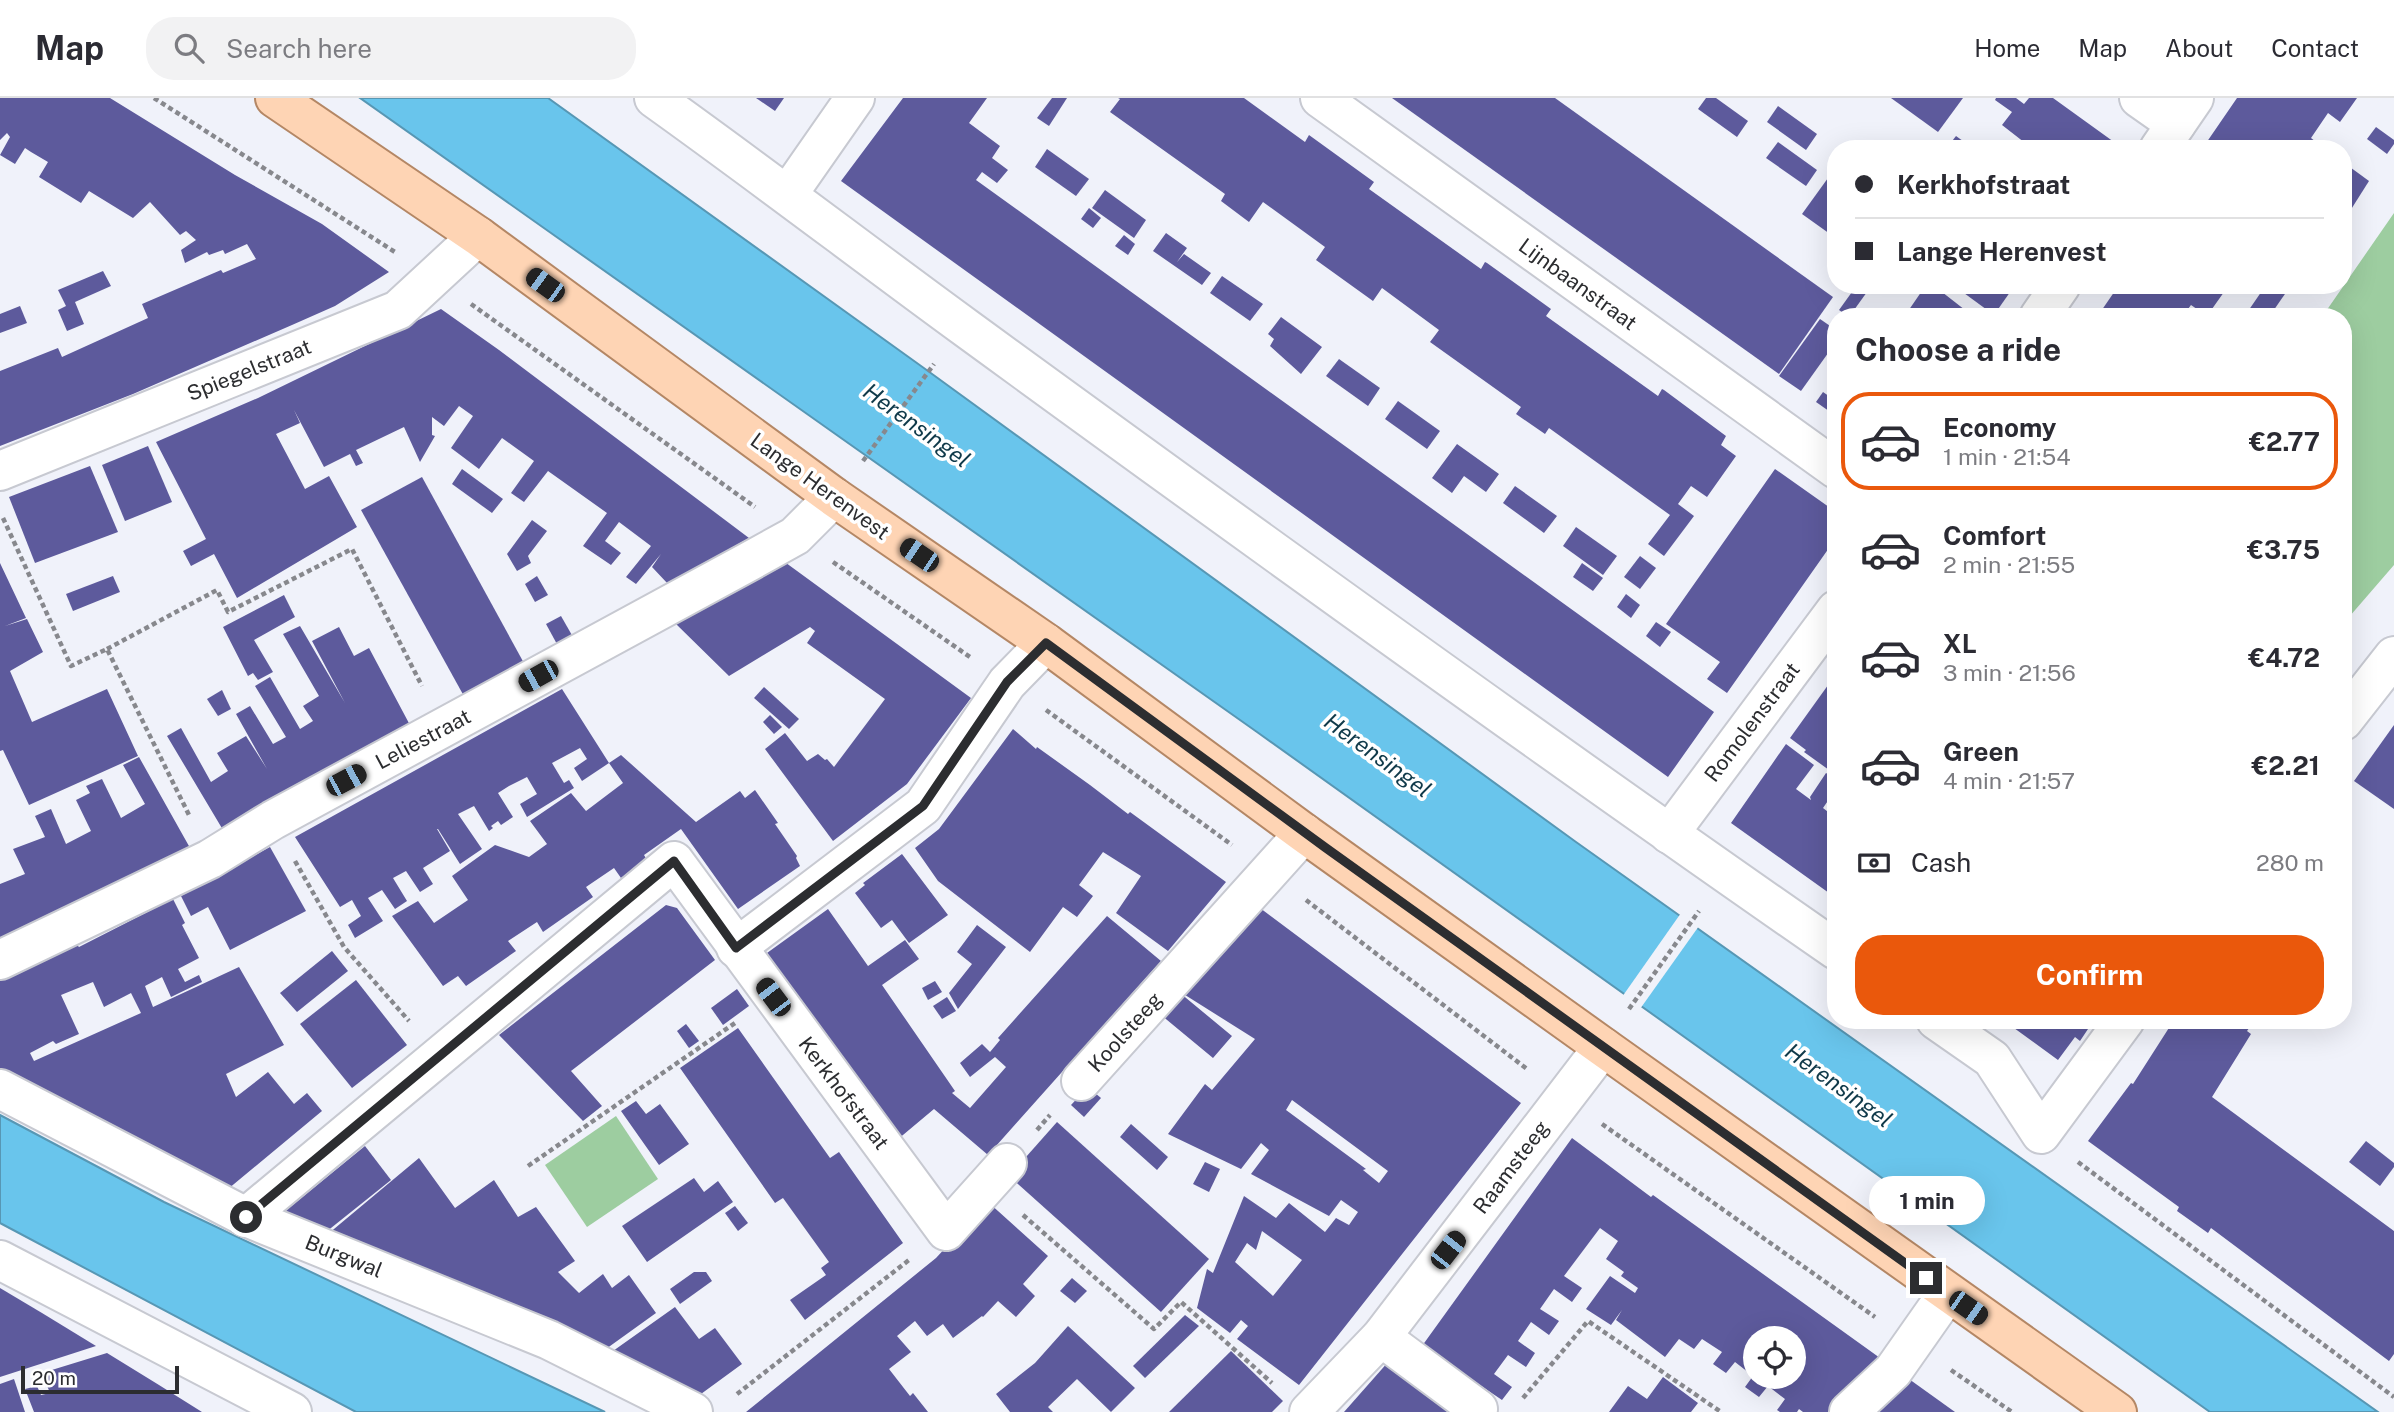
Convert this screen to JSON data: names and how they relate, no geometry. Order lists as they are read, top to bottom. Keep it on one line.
{"streets":{"main road":["Lange Herenvest"],"street":["Lijnbaanstraat","Spiegelstraat","Romolenstraat","Leliestraat","Koolsteeg","Kerkhofstraat","Raamsteeg","Burgwal"]},"crossings":[["Spiegelstraat","Lange Herenvest"],["Lange Herenvest","Leliestraat"],["Lange Herenvest","Koolsteeg"],["Lange Herenvest","Raamsteeg"],["Kerkhofstraat","Burgwal"]],"water":["Herensingel"],"scale_bar":"20 m","page":{"header":"Map","search":"Search here","nav":["Home","Map","About","Contact"],"banner":["Kerkhofstraat","Lange Herenvest"],"heading":"Choose a ride","list":[{"name":"Economy","note":"1 min · 21:54","value":"€2.77"},{"name":"Comfort","note":"2 min · 21:55","value":"€3.75"},{"name":"XL","note":"3 min · 21:56","value":"€4.72"},{"name":"Green","note":"4 min · 21:57","value":"€2.21"}],"pay":["Cash","280 m"],"buttons":"Confirm","bubble":"1 min","scale":"20 m"}}
